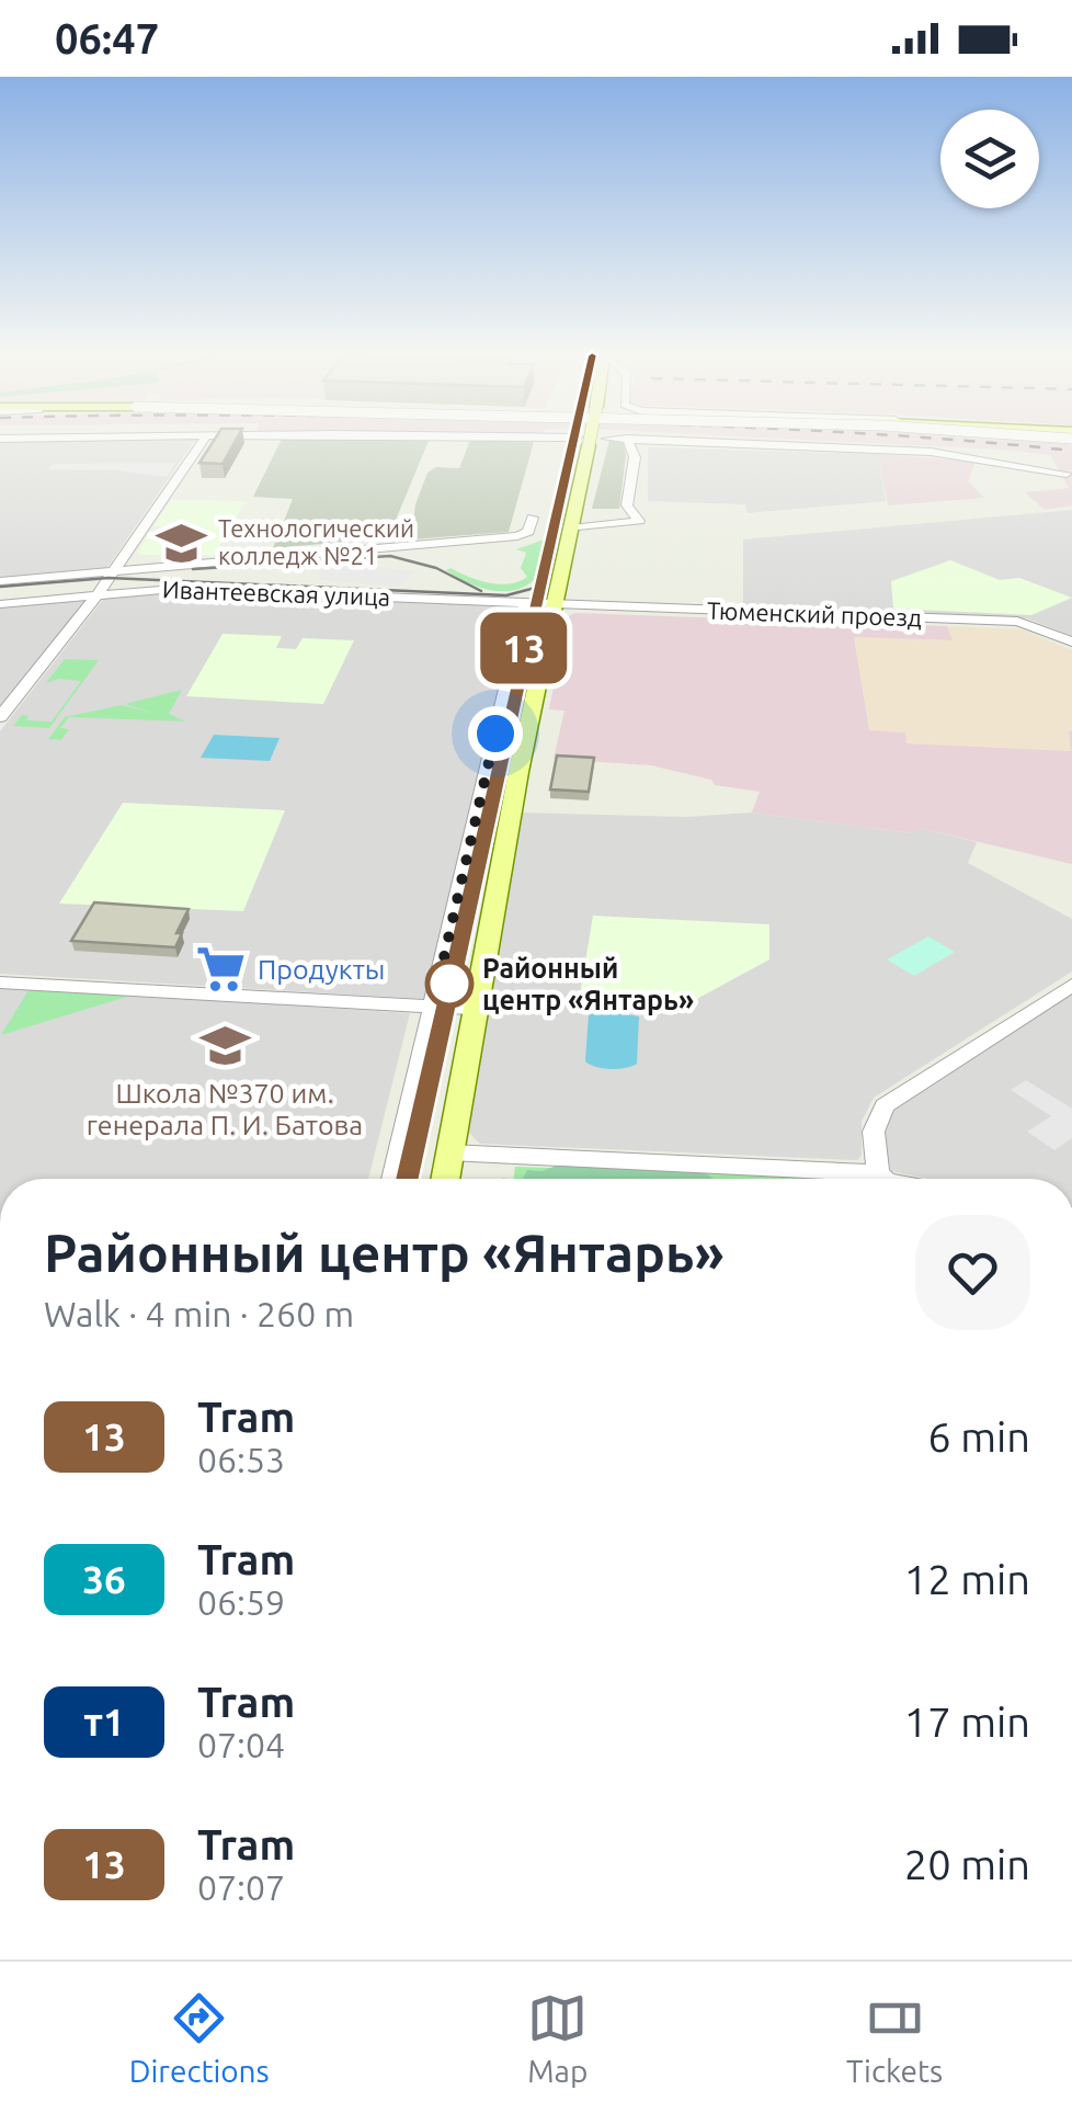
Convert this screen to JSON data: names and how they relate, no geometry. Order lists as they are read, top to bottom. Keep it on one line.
{"streets":{"street":["Ивантеевская улица","Тюменский проезд"]},"crossings":[["Ивантеевская улица","Тюменский проезд"]],"places":{"school or university":["Технологический колледж №21","Школа №370 им. генерала П. И. Батова"],"supermarket":["Продукты"],"other":["Районный центр «Янтарь»"]},"lines":["tram line 13"],"page":{"status":"06:47","on_map":"13","heading":["Районный центр «Янтарь»","Walk · 4 min · 260 m"],"list":[{"mark":"13","name":"Tram","note":"06:53","value":"6 min"},{"mark":"36","name":"Tram","note":"06:59","value":"12 min"},{"mark":"т1","name":"Tram","note":"07:04","value":"17 min"},{"mark":"13","name":"Tram","note":"07:07","value":"20 min"}],"tabs":["Directions","Map","Tickets"]}}
